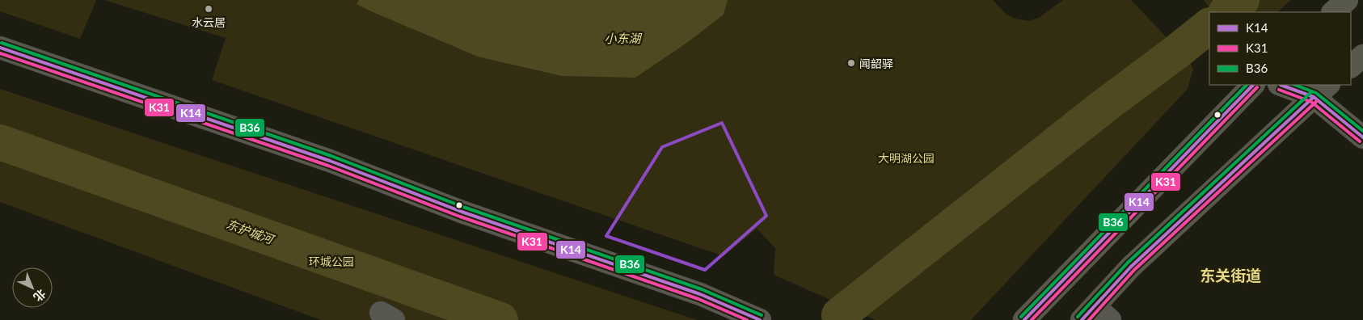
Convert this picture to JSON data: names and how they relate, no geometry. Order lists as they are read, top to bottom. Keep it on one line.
{"districts":["东关街道"],"water":["小东湖","东护城河"],"parks":["大明湖公园","环城公园"],"places":["水云居","闻韶驿"],"lines":["transit line B36","transit line K14","transit line K31"],"legend":["K14","K31","B36"],"north":"bottom right"}
